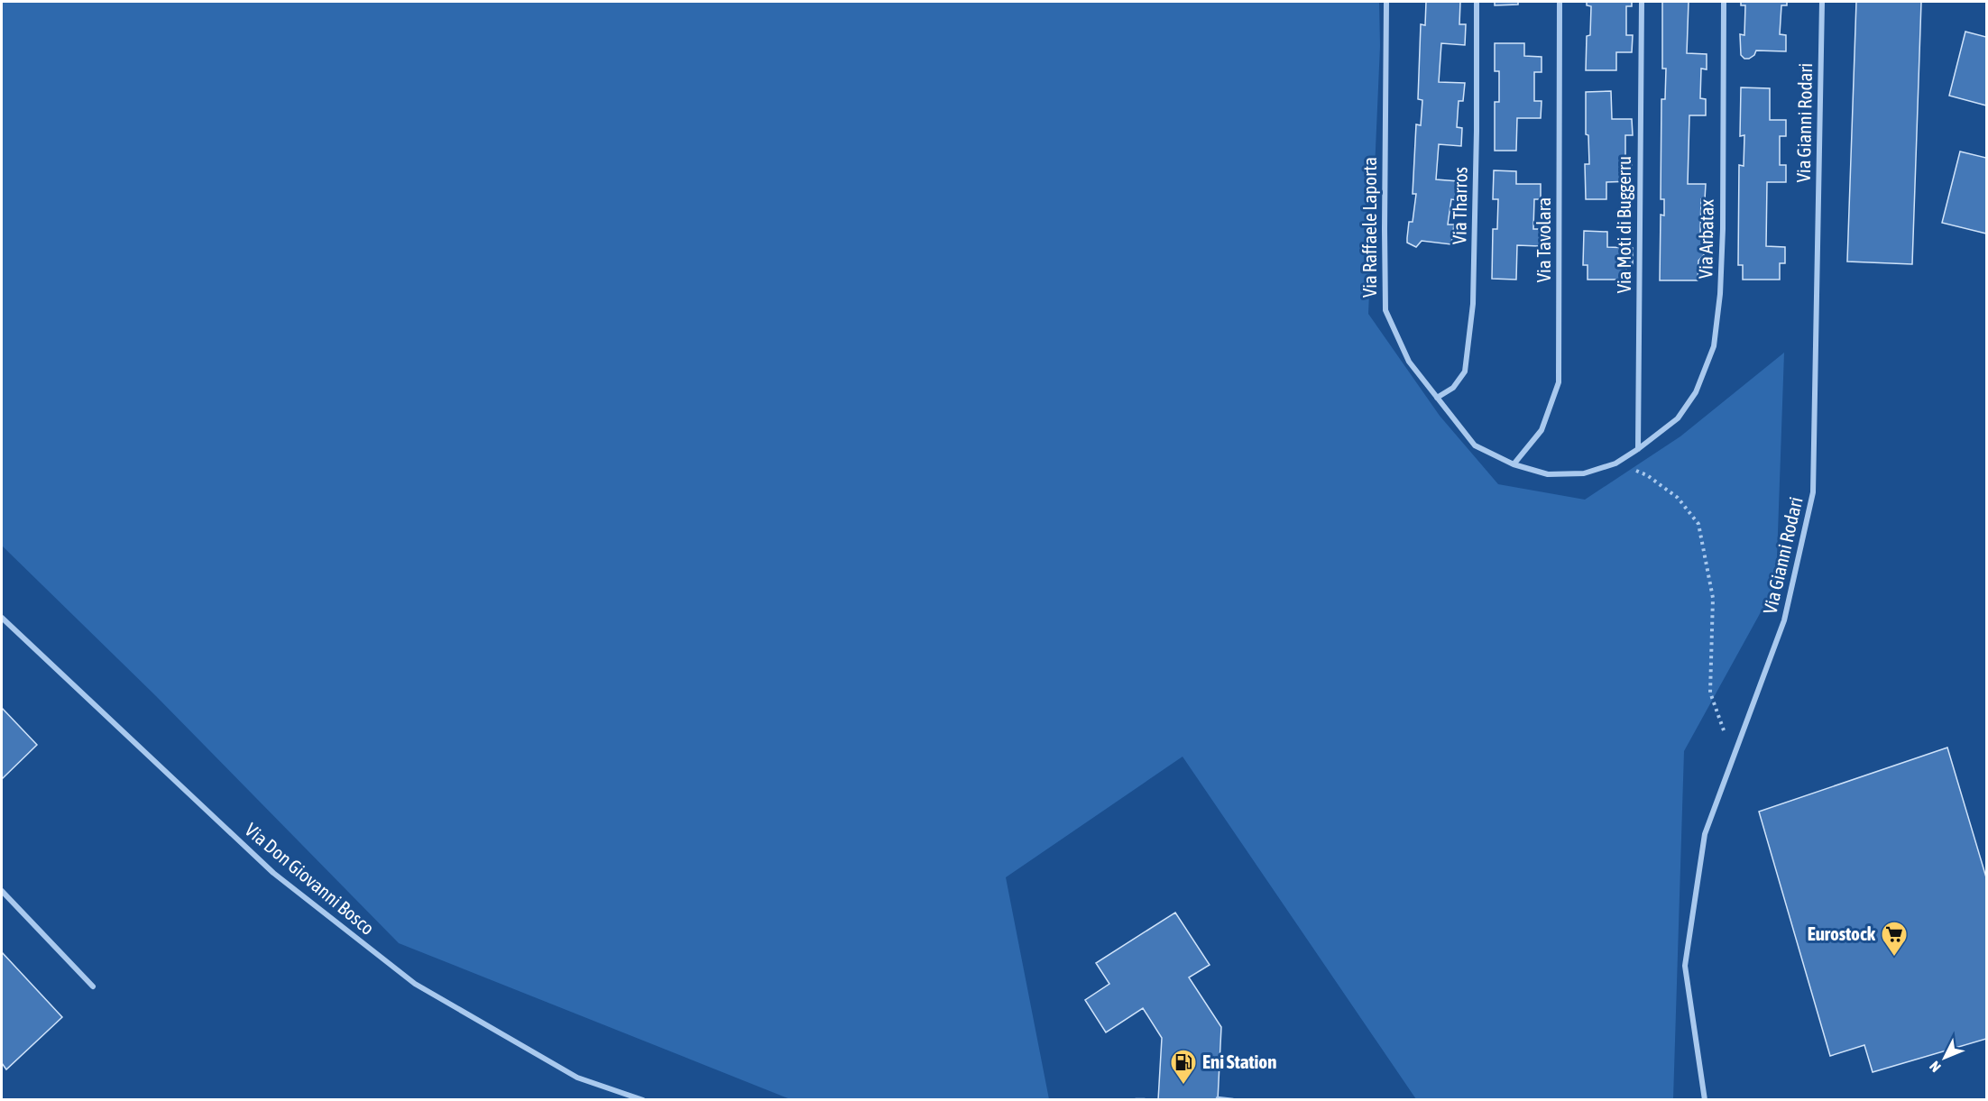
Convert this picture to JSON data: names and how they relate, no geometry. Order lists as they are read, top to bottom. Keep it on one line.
{"streets":{"street":["Via Gianni Rodari","Via Tharros","Via Moti di Buggerru","Via Raffaele Laporta","Via Arbatax","Via Tavolara","Via Don Giovanni Bosco"]},"crossings":[["Via Tharros","Via Raffaele Laporta"],["Via Moti di Buggerru","Via Raffaele Laporta"],["Via Moti di Buggerru","Via Arbatax"],["Via Raffaele Laporta","Via Arbatax"],["Via Raffaele Laporta","Via Tavolara"]],"places":{"supermarket":["Eurostock"],"fuel station":["Eni Station"]},"north":"bottom left"}
